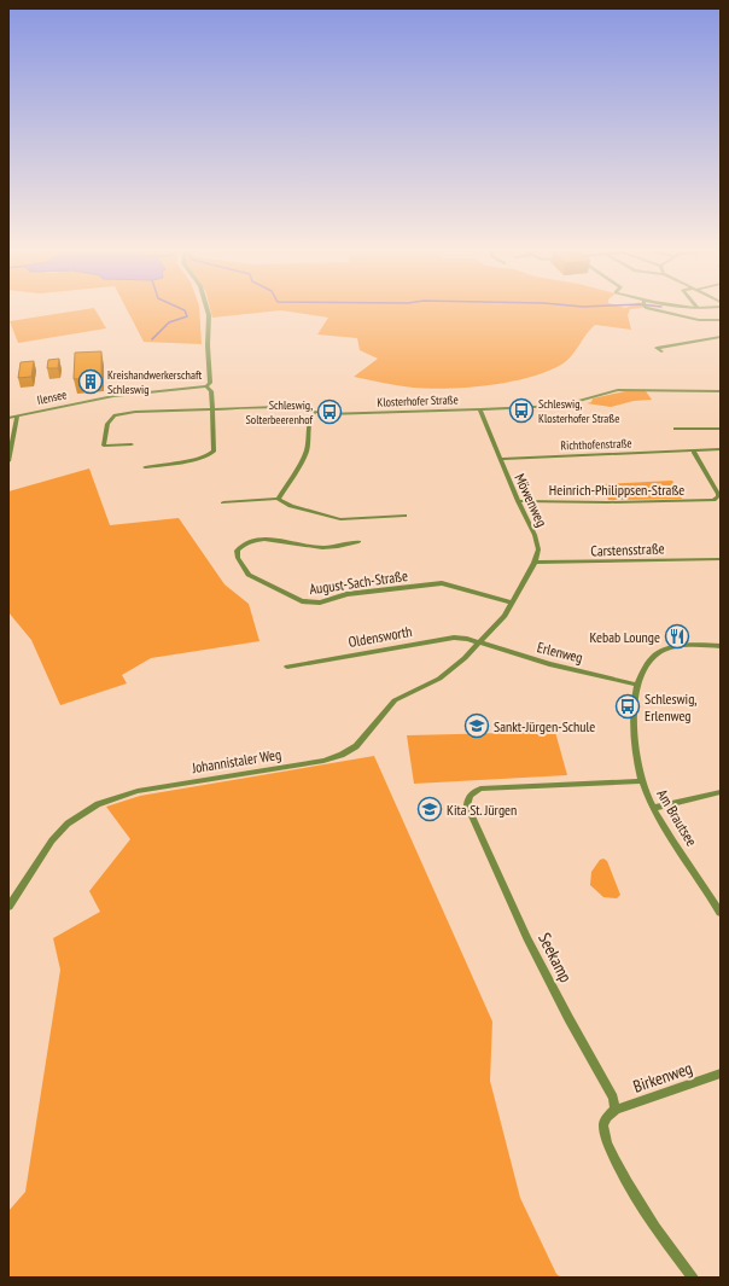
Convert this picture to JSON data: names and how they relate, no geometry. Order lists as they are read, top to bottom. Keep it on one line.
{"streets":{"street":["Ilensee","Klosterhofer Straße","Richthofenstraße","Heinrich-Philippsen-Straße","Möwenweg","Carstensstraße","August-Sach-Straße","Oldensworth","Erlenweg","Johannistaler Weg","Am Brautsee","Seekamp","Birkenweg"]},"crossings":[["Klosterhofer Straße","Möwenweg"],["Richthofenstraße","Heinrich-Philippsen-Straße"],["Richthofenstraße","Möwenweg"],["Heinrich-Philippsen-Straße","Möwenweg"],["Möwenweg","Carstensstraße"],["Möwenweg","August-Sach-Straße"],["Möwenweg","Oldensworth"],["Möwenweg","Erlenweg"],["Möwenweg","Johannistaler Weg"],["Oldensworth","Erlenweg"],["Oldensworth","Johannistaler Weg"],["Erlenweg","Johannistaler Weg"],["Erlenweg","Am Brautsee"],["Am Brautsee","Seekamp"],["Seekamp","Birkenweg"]],"places":{"building":["Kreishandwerkerschaft Schleswig"],"bus stop":["Schleswig, Klosterhofer Straße","Schleswig, Solterbeerenhof","Schleswig, Erlenweg"],"restaurant":["Kebab Lounge"],"school or university":["Sankt-Jürgen-Schule","Kita St. Jürgen"]}}
